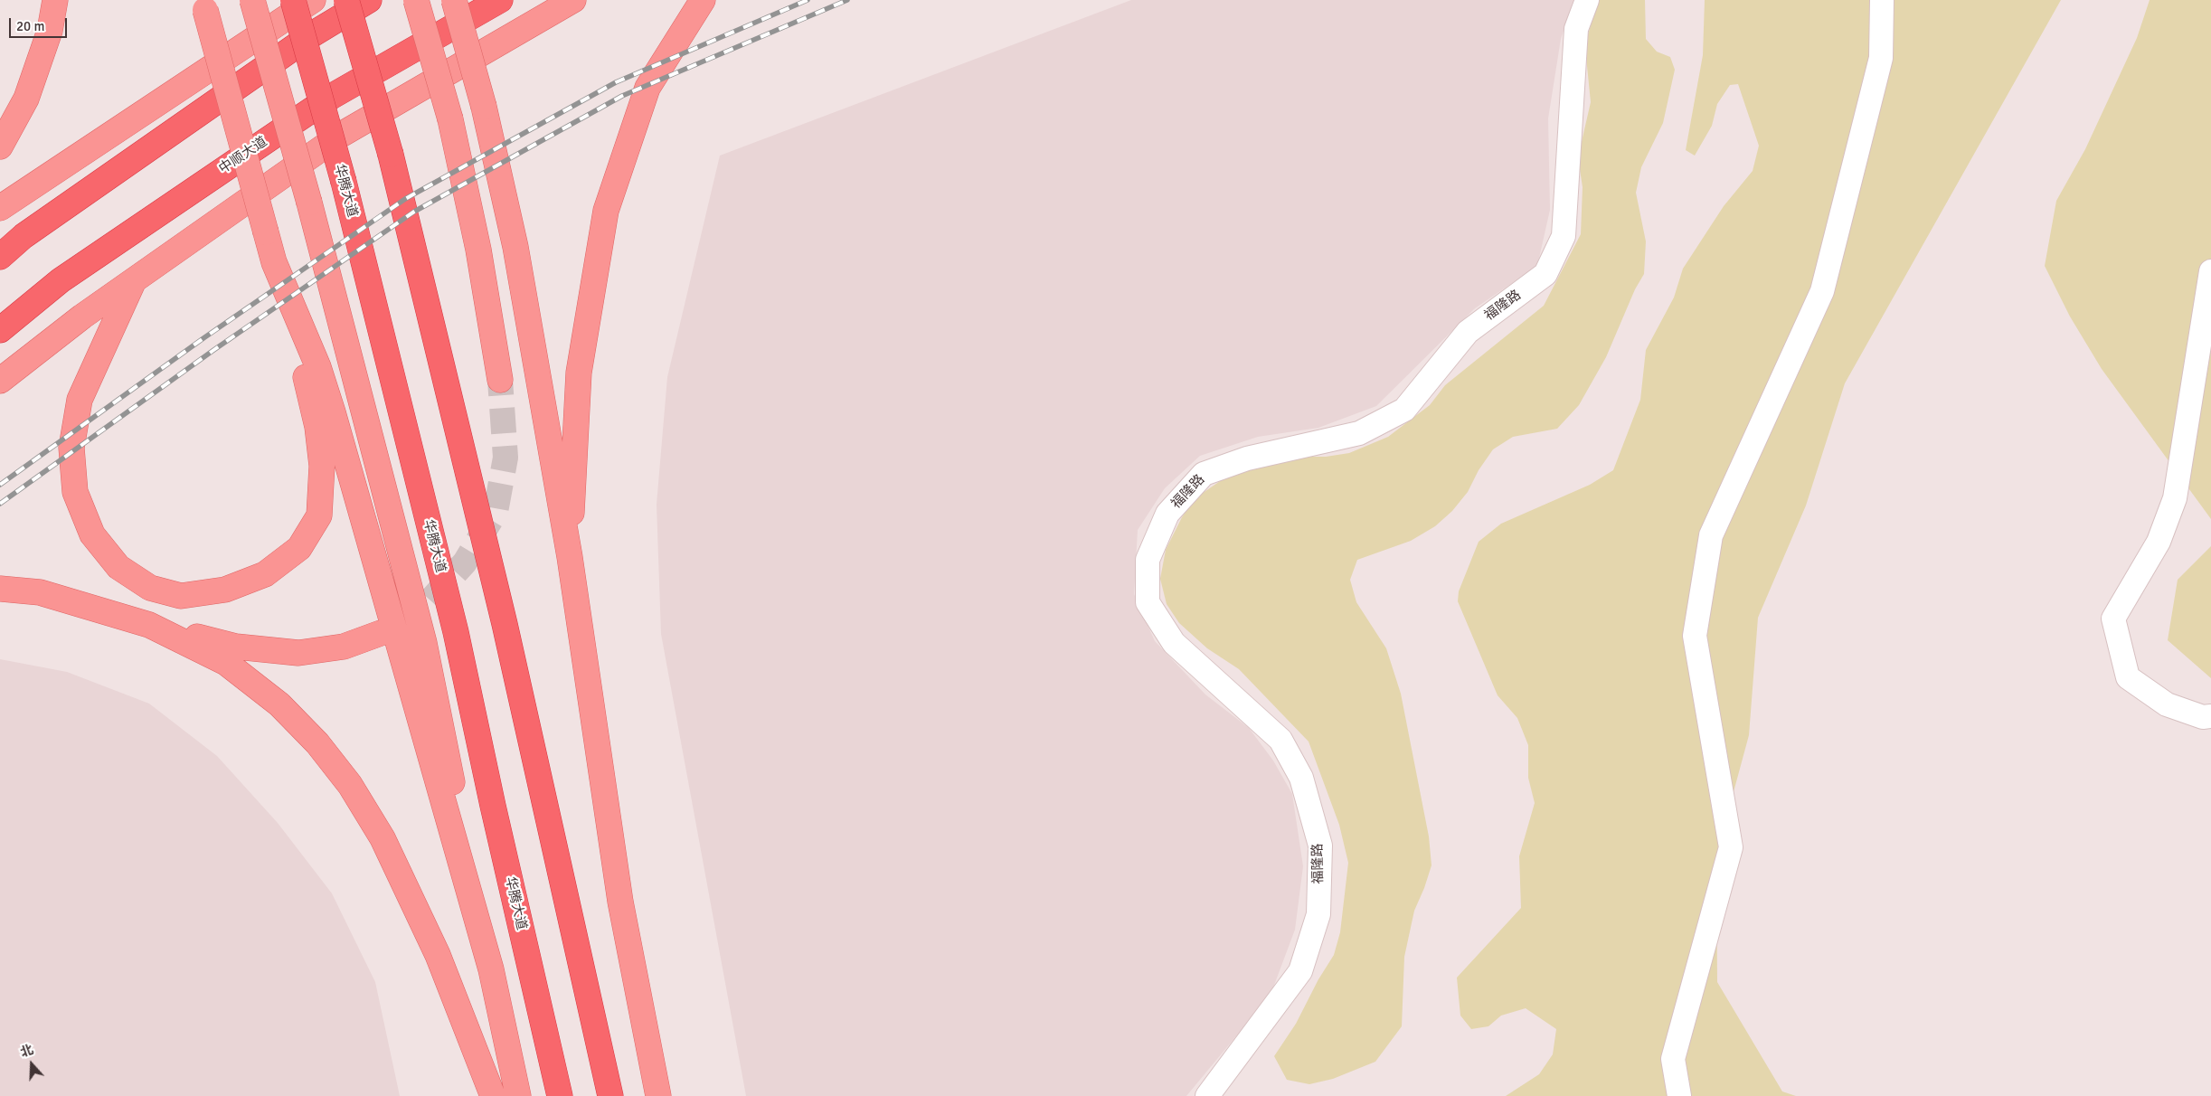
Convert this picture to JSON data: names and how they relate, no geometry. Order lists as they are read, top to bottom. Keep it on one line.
{"streets":{"highway":["中顺大道","华腾大道"],"street":["福隆路"]},"scale_bar":"20 m","north":"top"}
